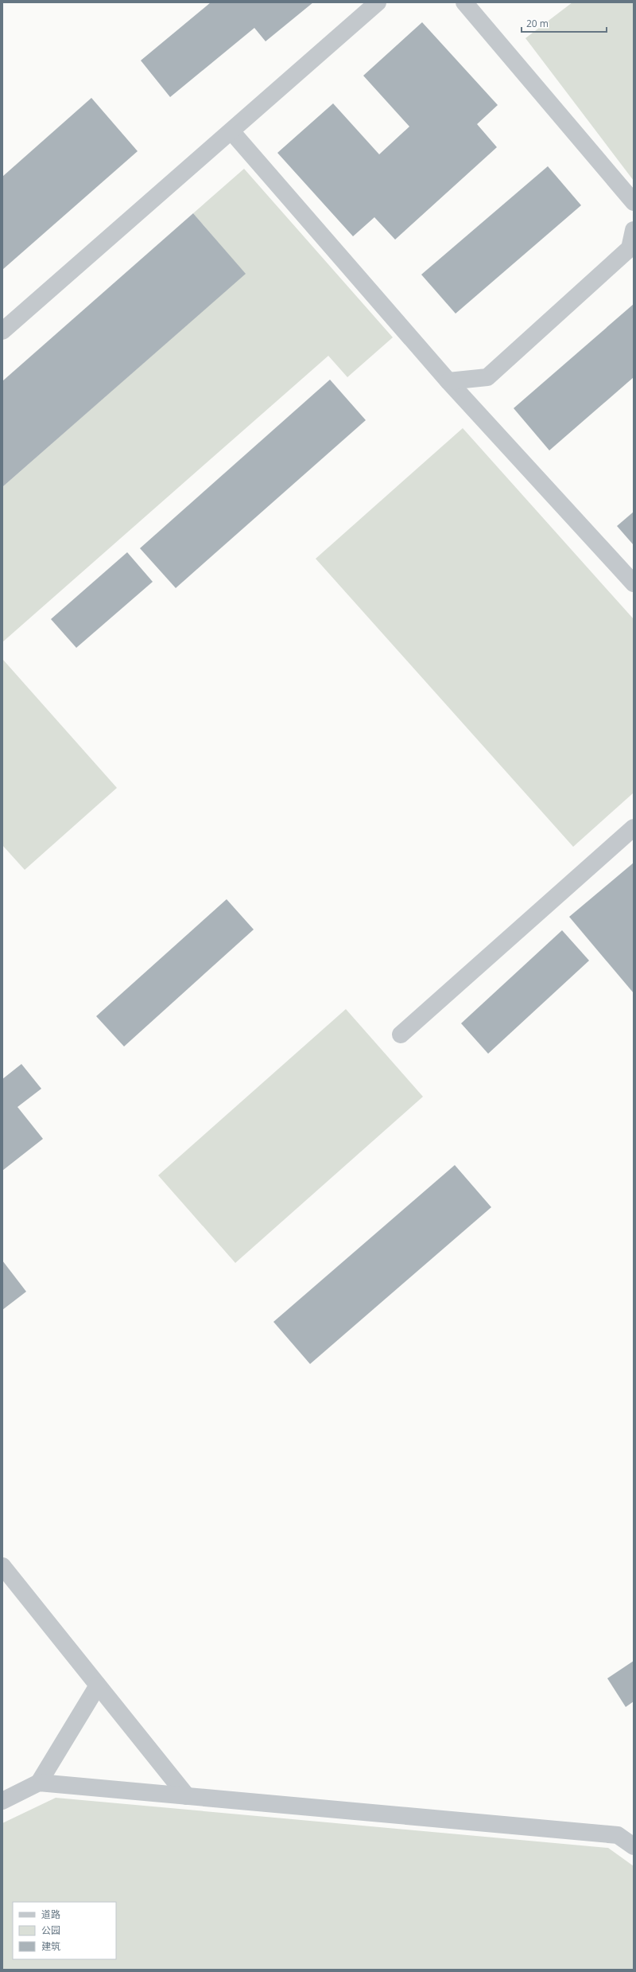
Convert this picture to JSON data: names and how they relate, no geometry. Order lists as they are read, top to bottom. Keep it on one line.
{"legend":["道路","公园","建筑"],"scale_bar":"20 m"}
